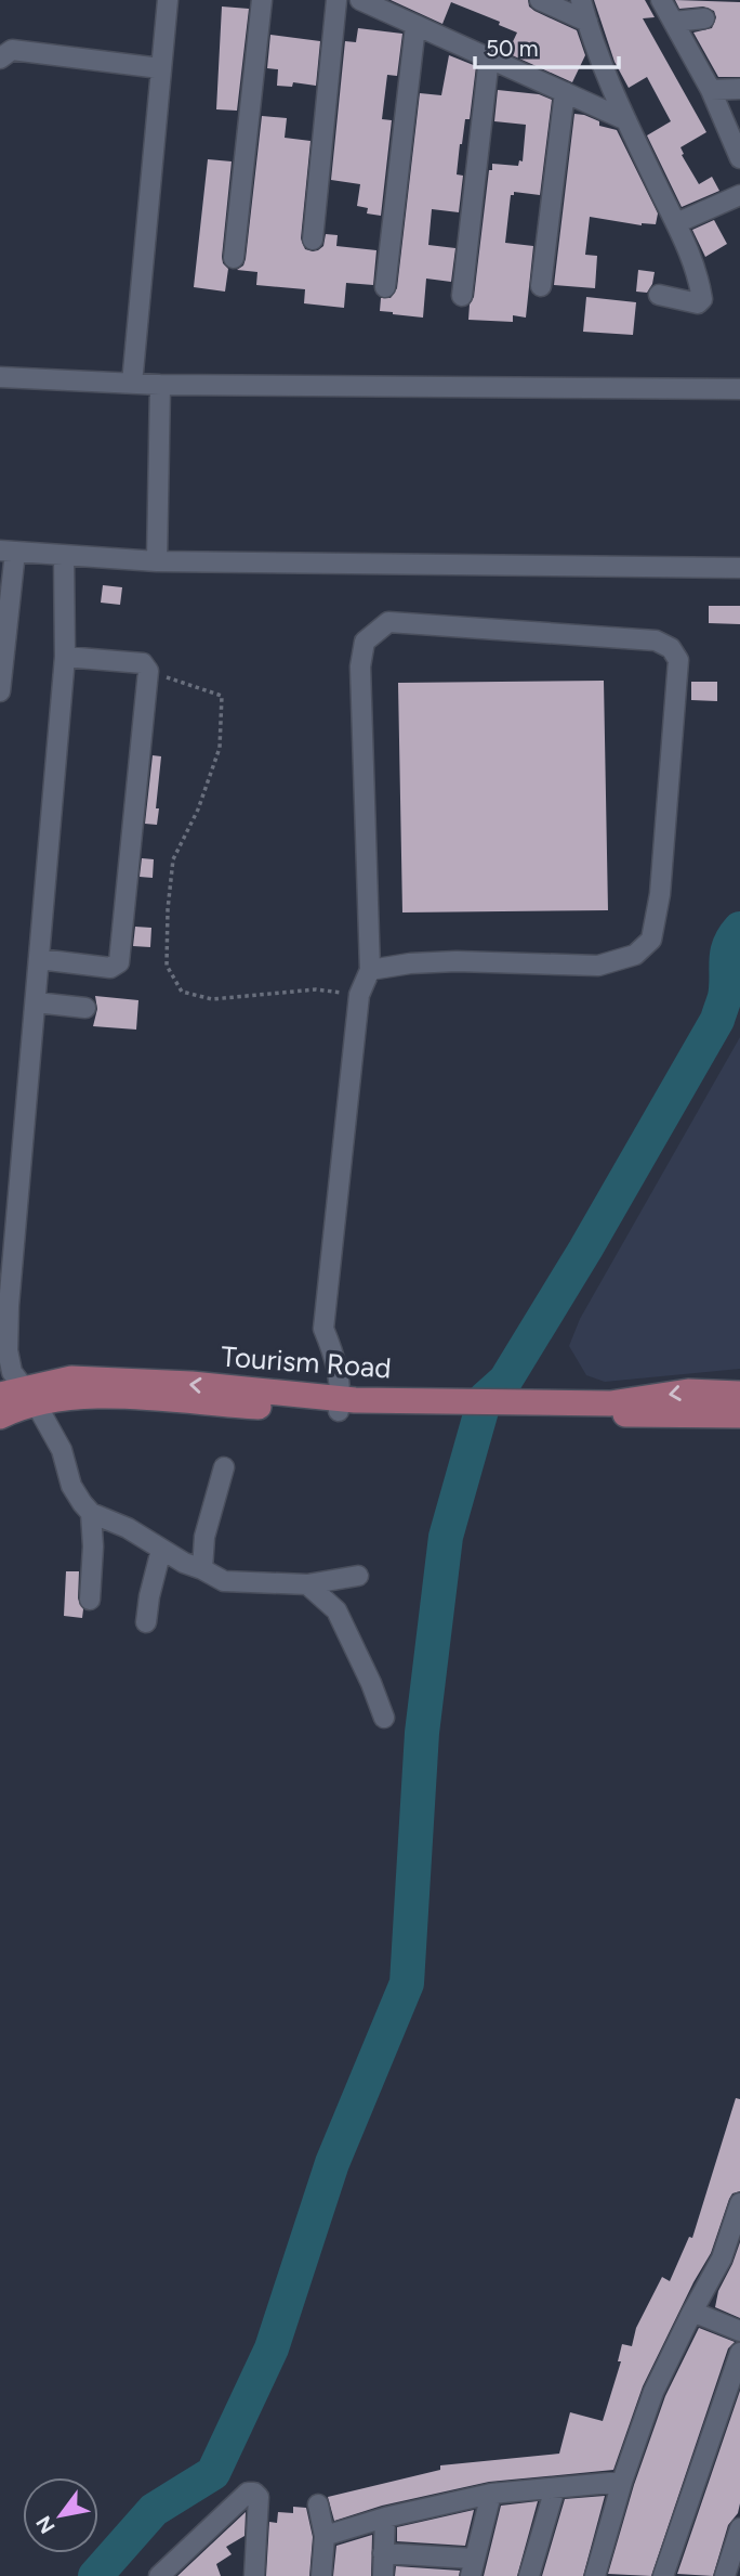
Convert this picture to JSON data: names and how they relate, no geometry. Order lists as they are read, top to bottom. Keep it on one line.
{"streets":{"main road":["Tourism Road"]},"scale_bar":"50 m","north":"bottom left"}
